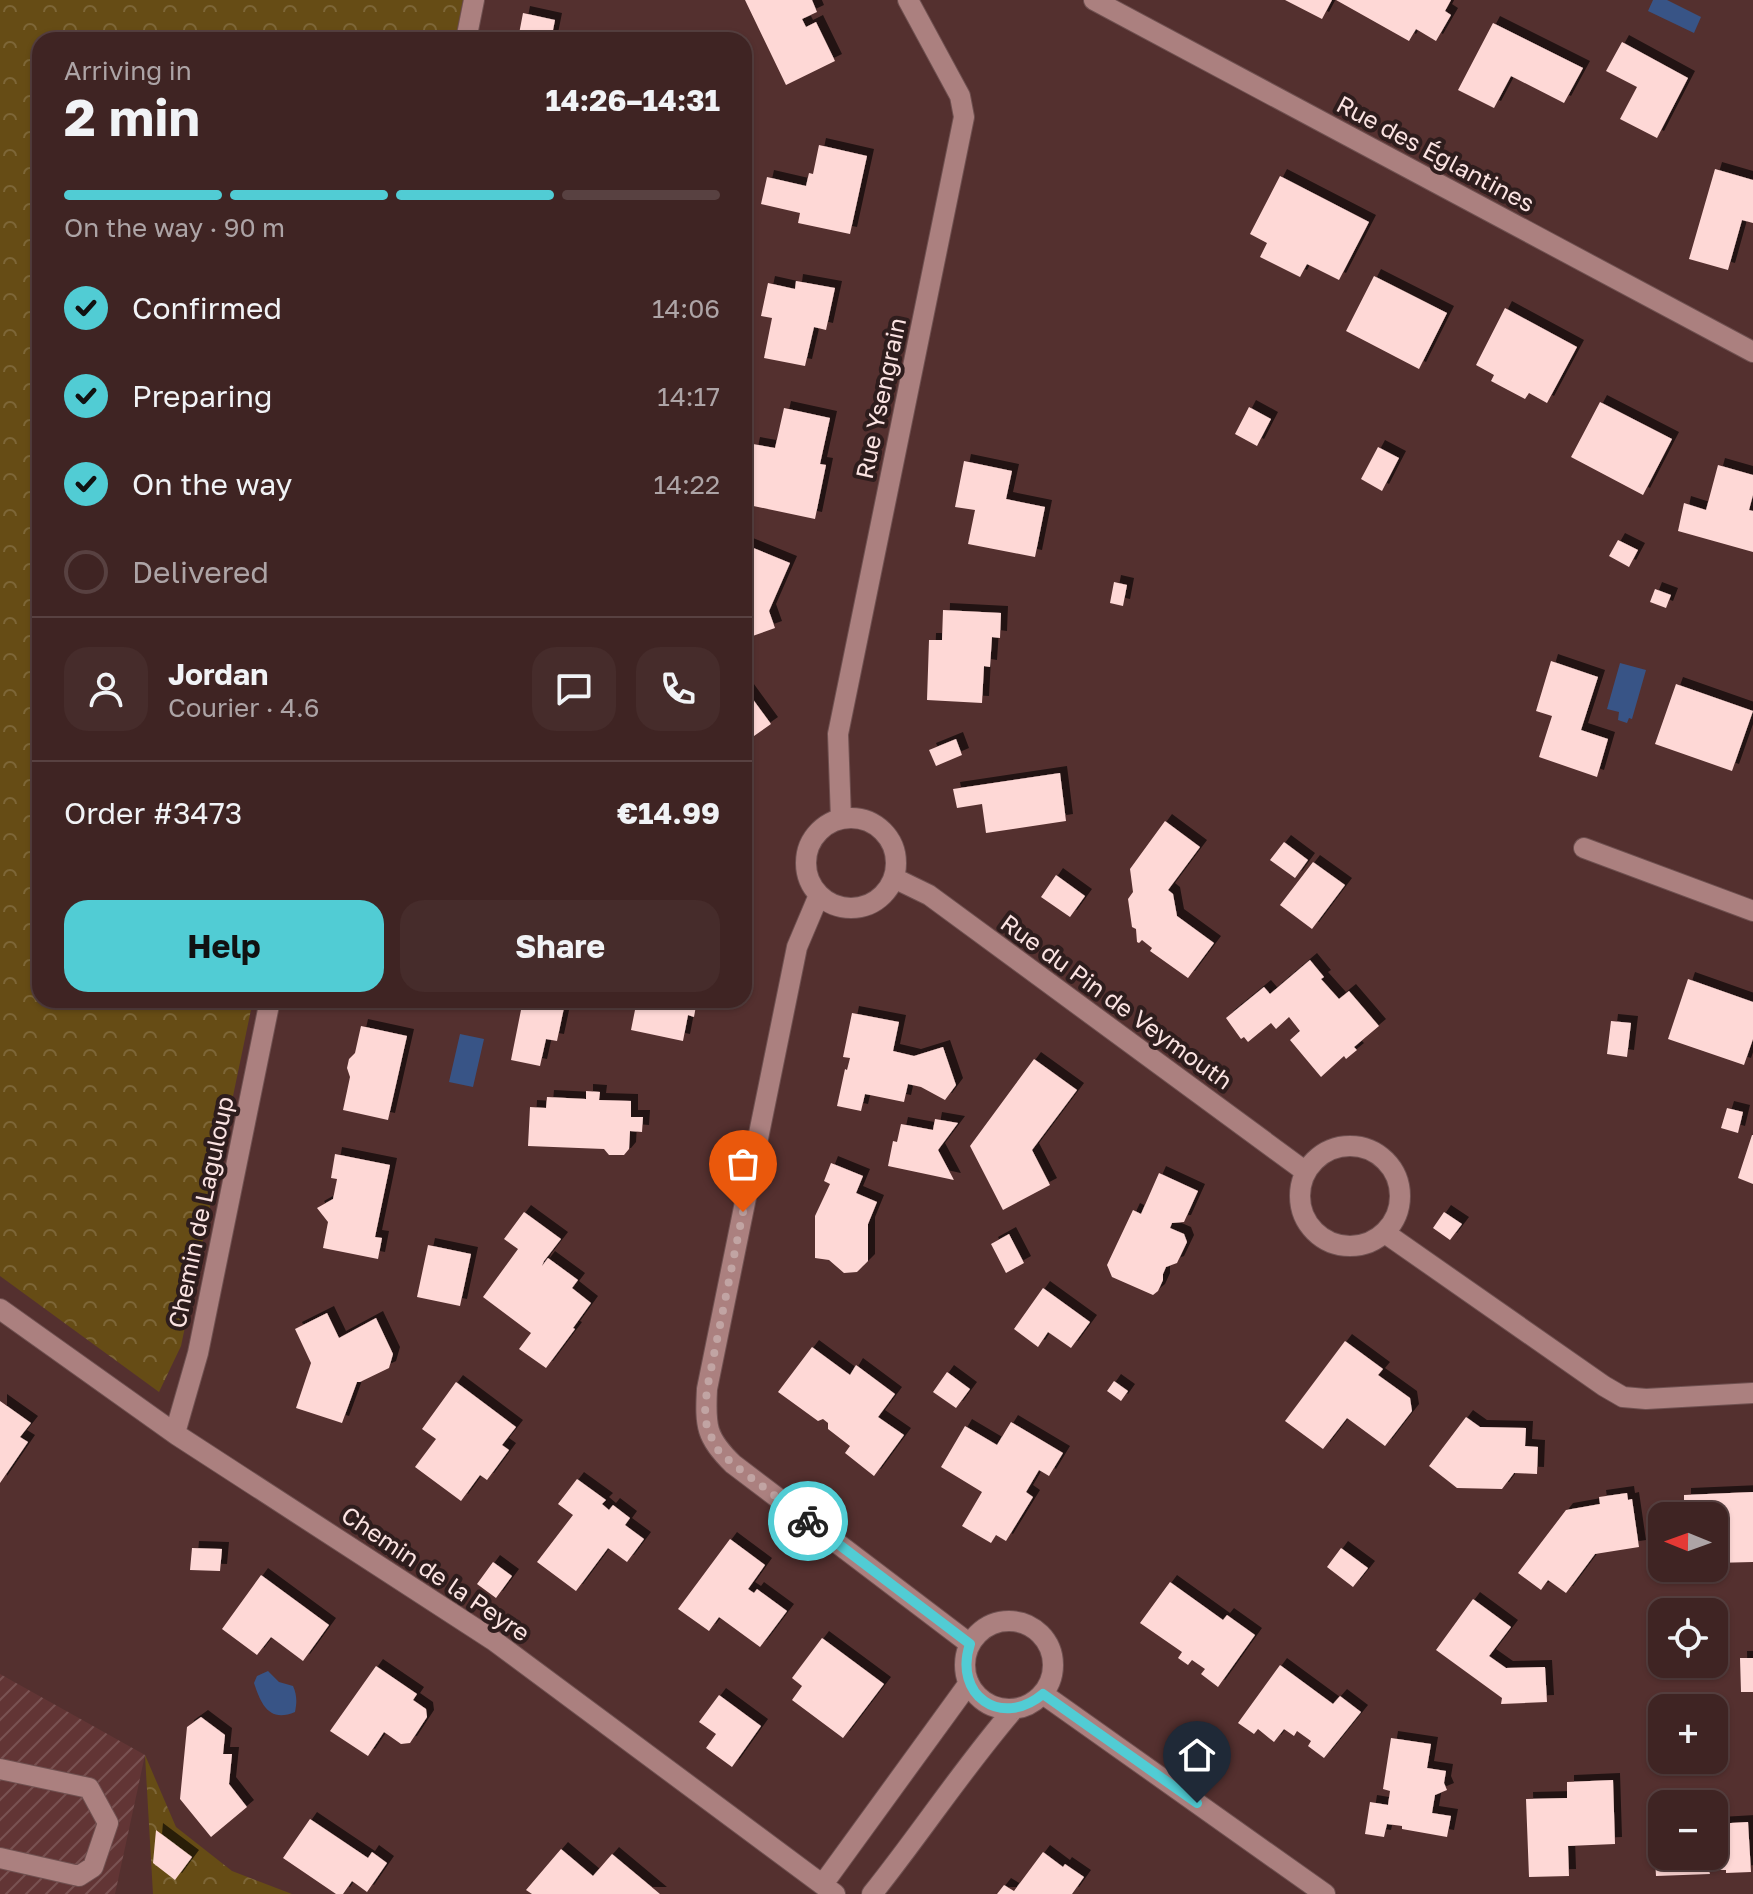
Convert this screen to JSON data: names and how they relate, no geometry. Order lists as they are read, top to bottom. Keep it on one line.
{"streets":{"street":["Rue des Églantines","Rue Ysengrain","Rue du Pin de Veymouth","Chemin de Laguloup","Chemin de la Peyre"]},"crossings":[["Rue Ysengrain","Rue du Pin de Veymouth"],["Chemin de Laguloup","Chemin de la Peyre"]],"north":"left","page":{"heading":["2 min","Arriving in","14:26–14:31"],"panel":["Jordan","Courier · 4.6","Order #3473","€14.99"],"bar":"On the way · 90 m","list":[["Confirmed","14:06"],["Preparing","14:17"],["On the way","14:22"],"Delivered"],"buttons":["Help","Share"],"map_buttons":["+","−"]}}
